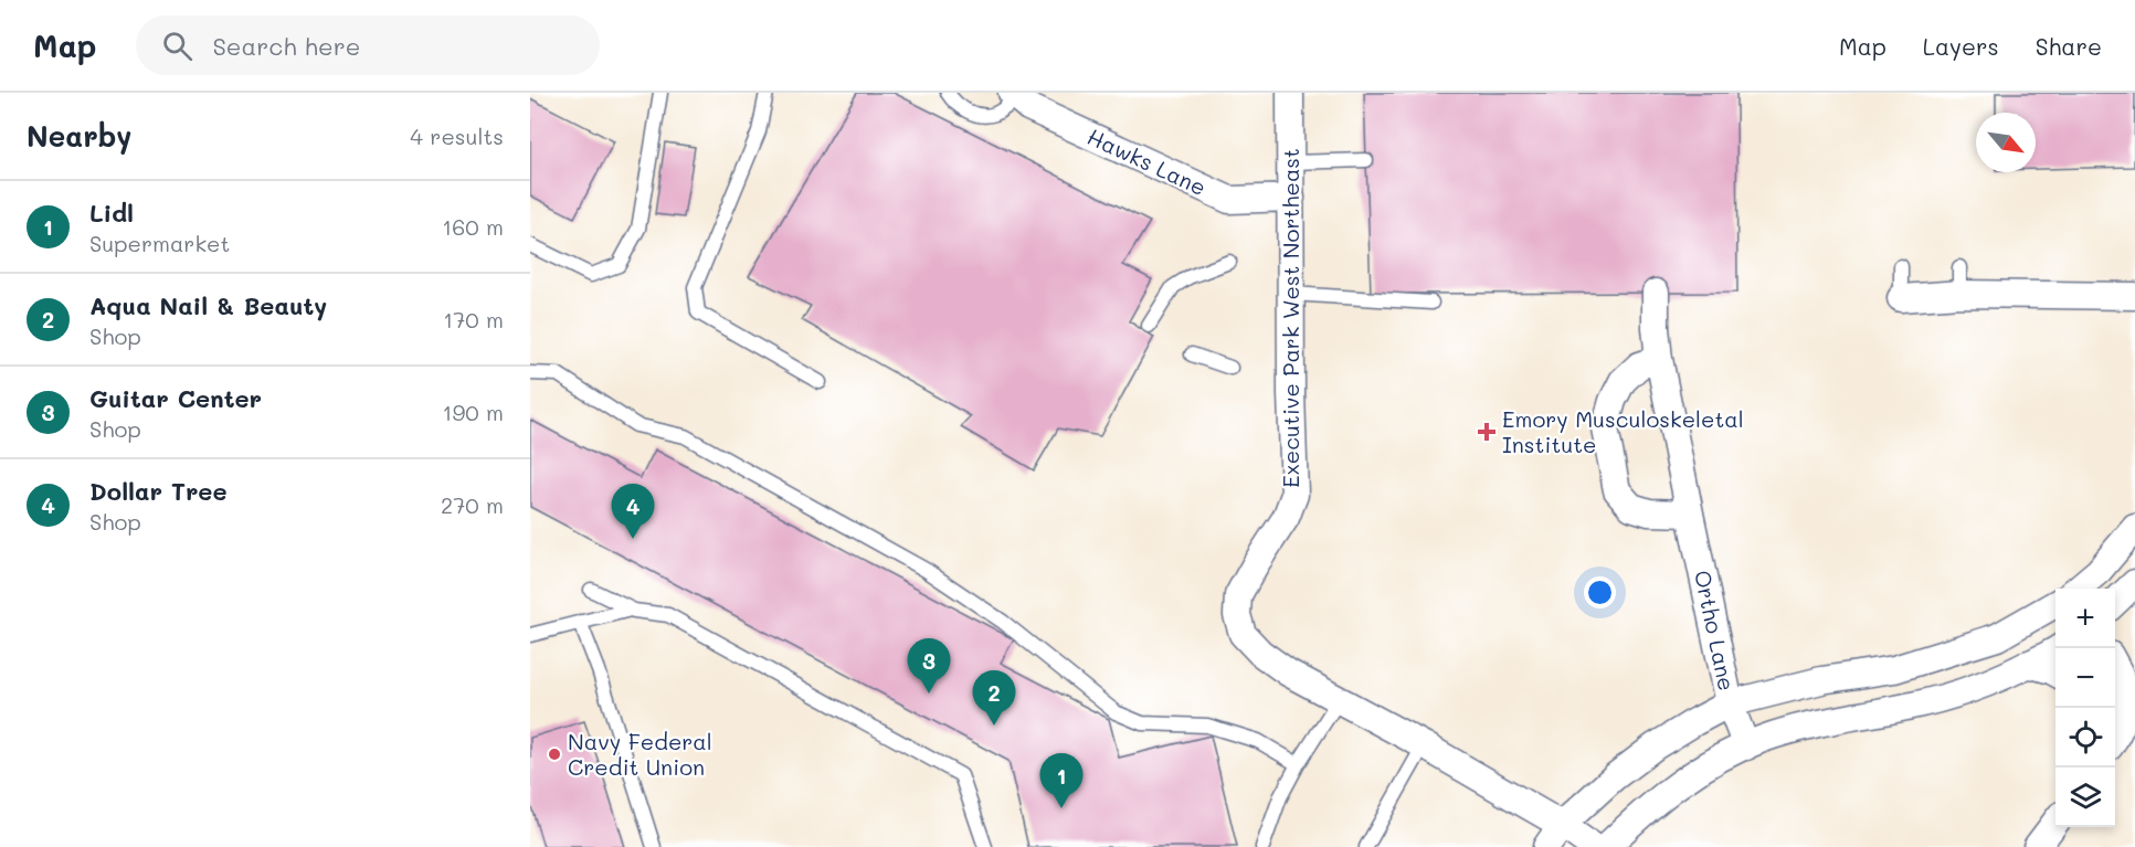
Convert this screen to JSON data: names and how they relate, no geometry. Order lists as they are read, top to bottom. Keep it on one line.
{"streets":{"street":["Hawks Lane","Executive Park West Northeast","Ortho Lane"]},"crossings":[["Hawks Lane","Executive Park West Northeast"]],"places":{"health":["Emory Musculoskeletal Institute"],"other":["Navy Federal Credit Union"]},"north":"bottom right","page":{"header":"Map","search":"Search here","nav":["Map","Layers","Share"],"heading":["Nearby","4 results"],"list":[{"mark":"1","name":"Lidl","note":"Supermarket","value":"160 m"},{"mark":"2","name":"Aqua Nail & Beauty","note":"Shop","value":"170 m"},{"mark":"3","name":"Guitar Center","note":"Shop","value":"190 m"},{"mark":"4","name":"Dollar Tree","note":"Shop","value":"270 m"}],"pins":["4","3","2","1"],"map_buttons":["+","−"]}}
